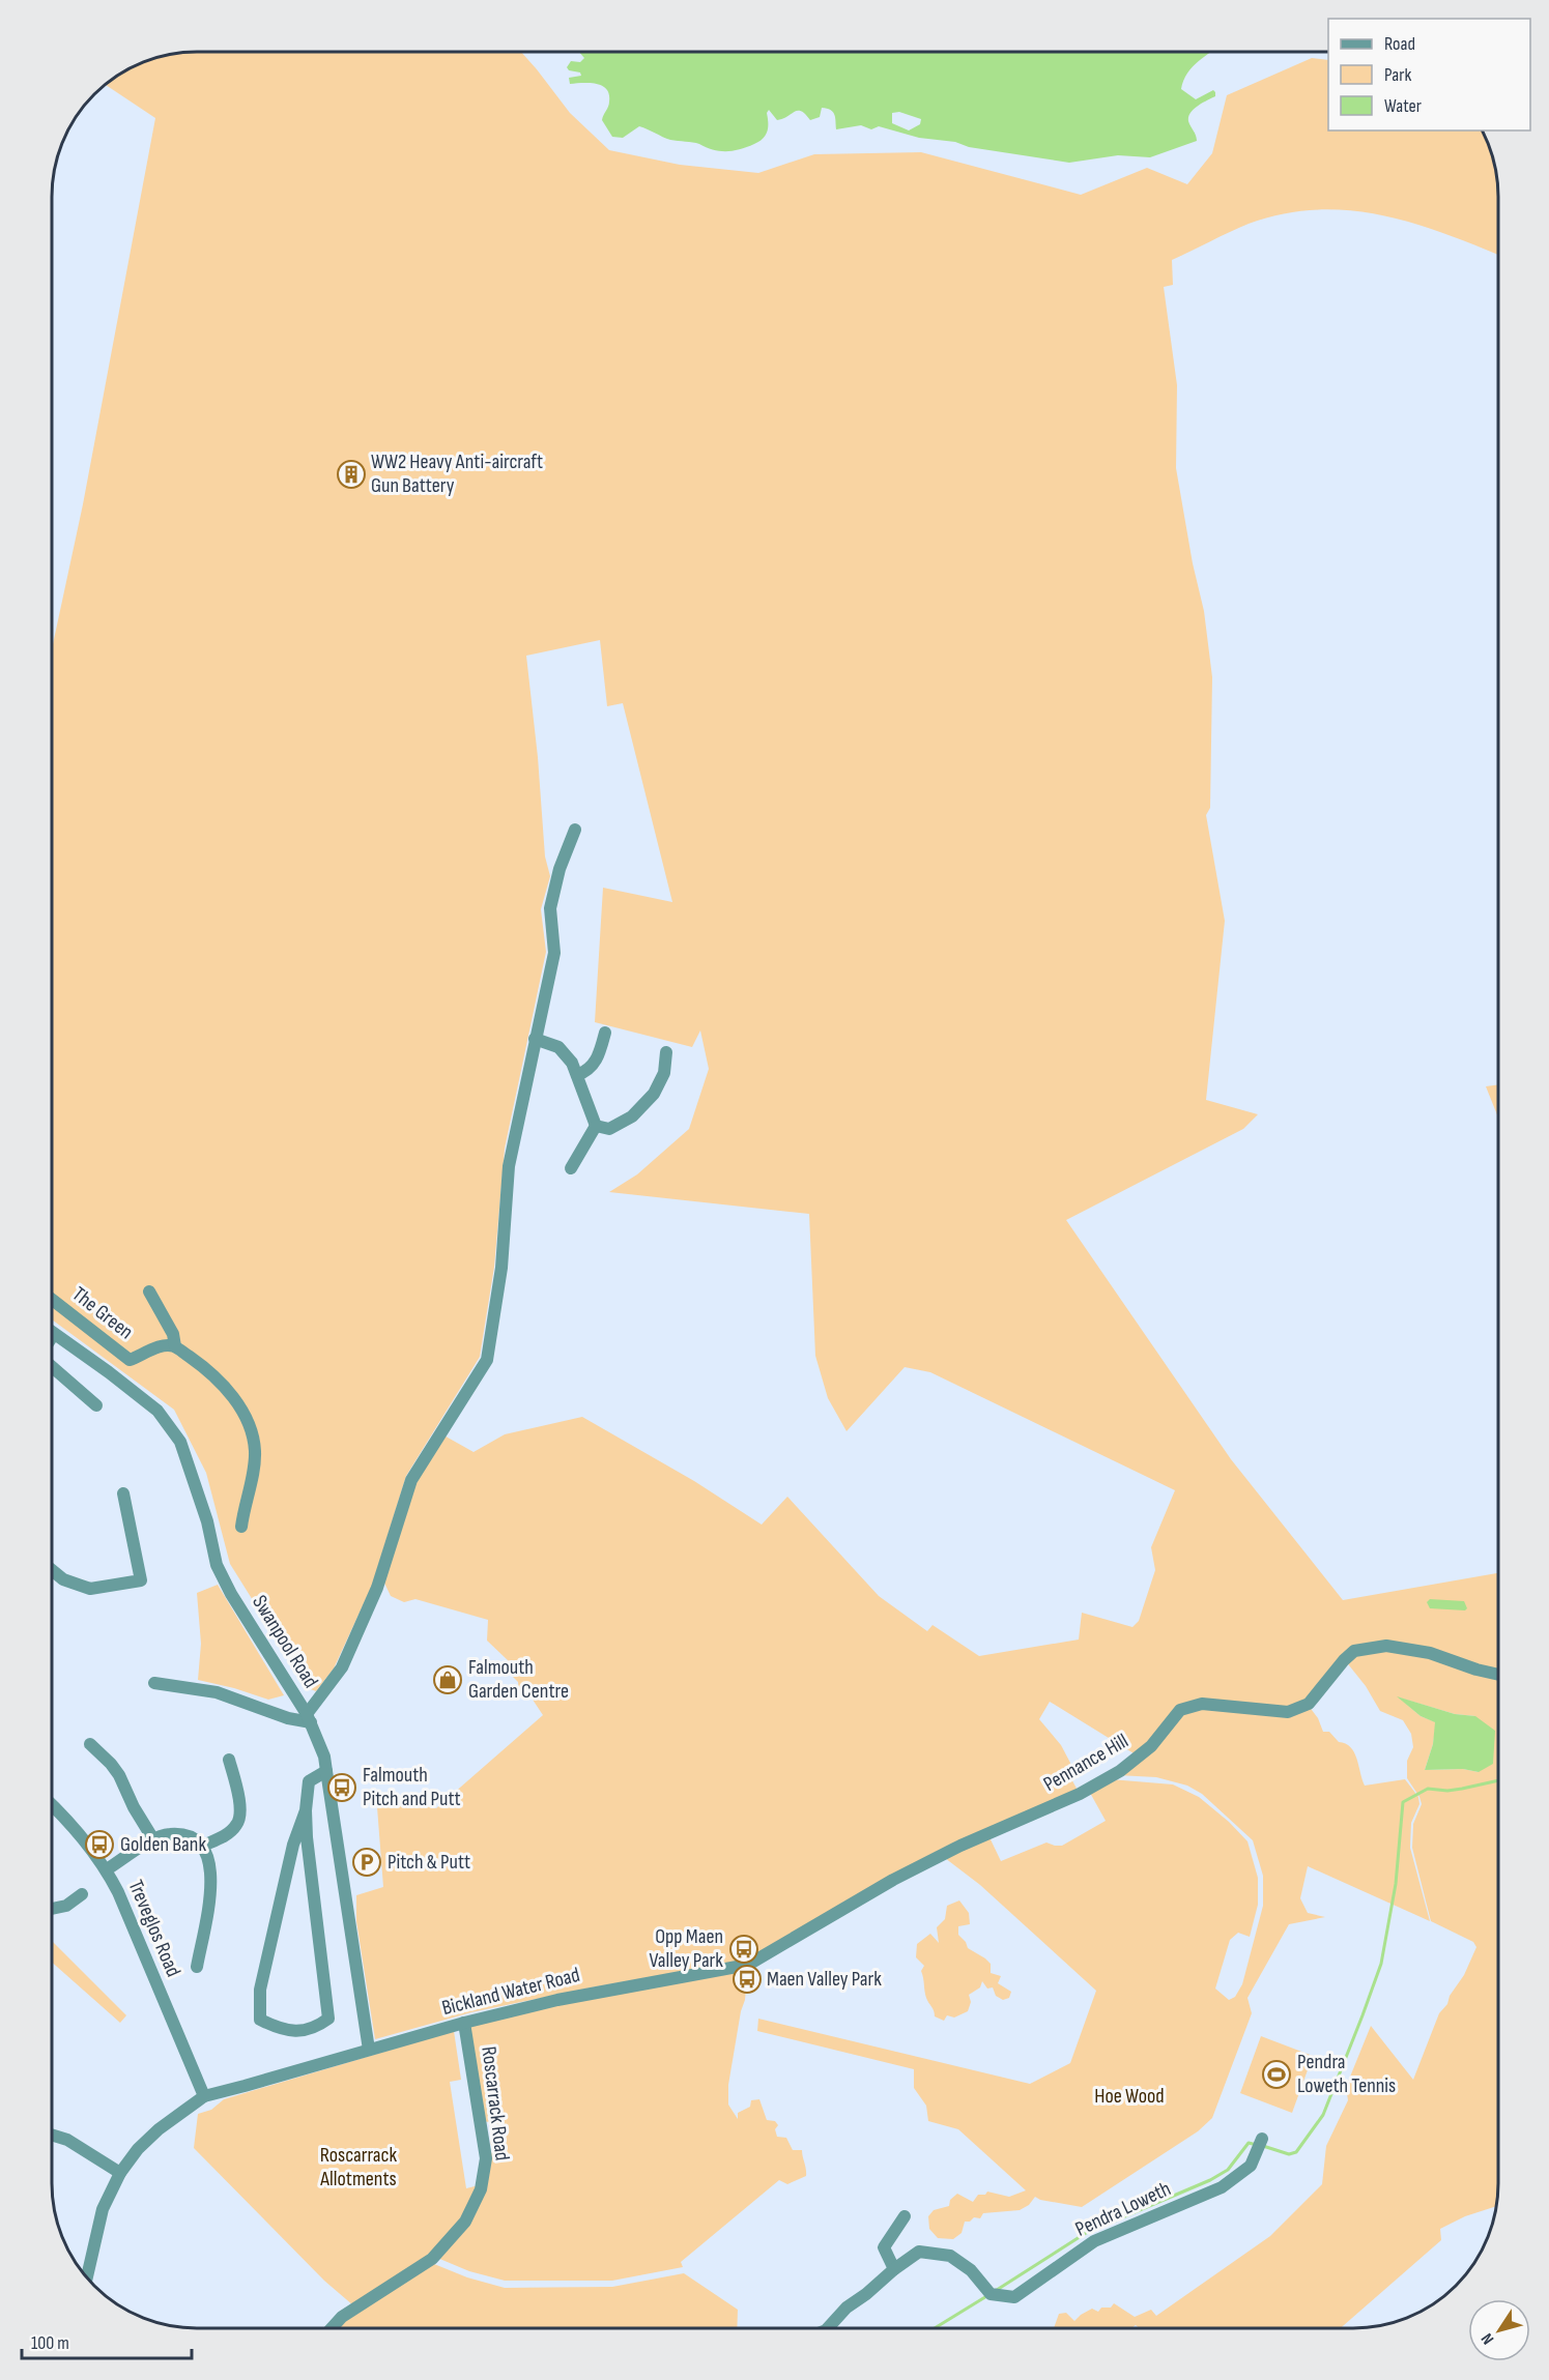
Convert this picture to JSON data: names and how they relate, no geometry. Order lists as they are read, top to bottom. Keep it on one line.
{"streets":{"street":["The Green","Swanpool Road","Pennance Hill","Treveglos Road","Bickland Water Road","Roscarrack Road","Pendra Loweth"]},"crossings":[["Swanpool Road","Bickland Water Road"],["Pennance Hill","Bickland Water Road"],["Treveglos Road","Bickland Water Road"],["Bickland Water Road","Roscarrack Road"]],"parks":["Hoe Wood","Roscarrack Allotments"],"places":{"building":["WW2 Heavy Anti-aircraft Gun Battery"],"shop":["Falmouth Garden Centre"],"bus stop":["Falmouth Pitch and Putt","Golden Bank","Opp Maen Valley Park","Maen Valley Park"],"parking":["Pitch & Putt"],"sports":["Pendra Loweth Tennis"]},"legend":["Road","Park","Water"],"scale_bar":"100 m","north":"bottom left"}
